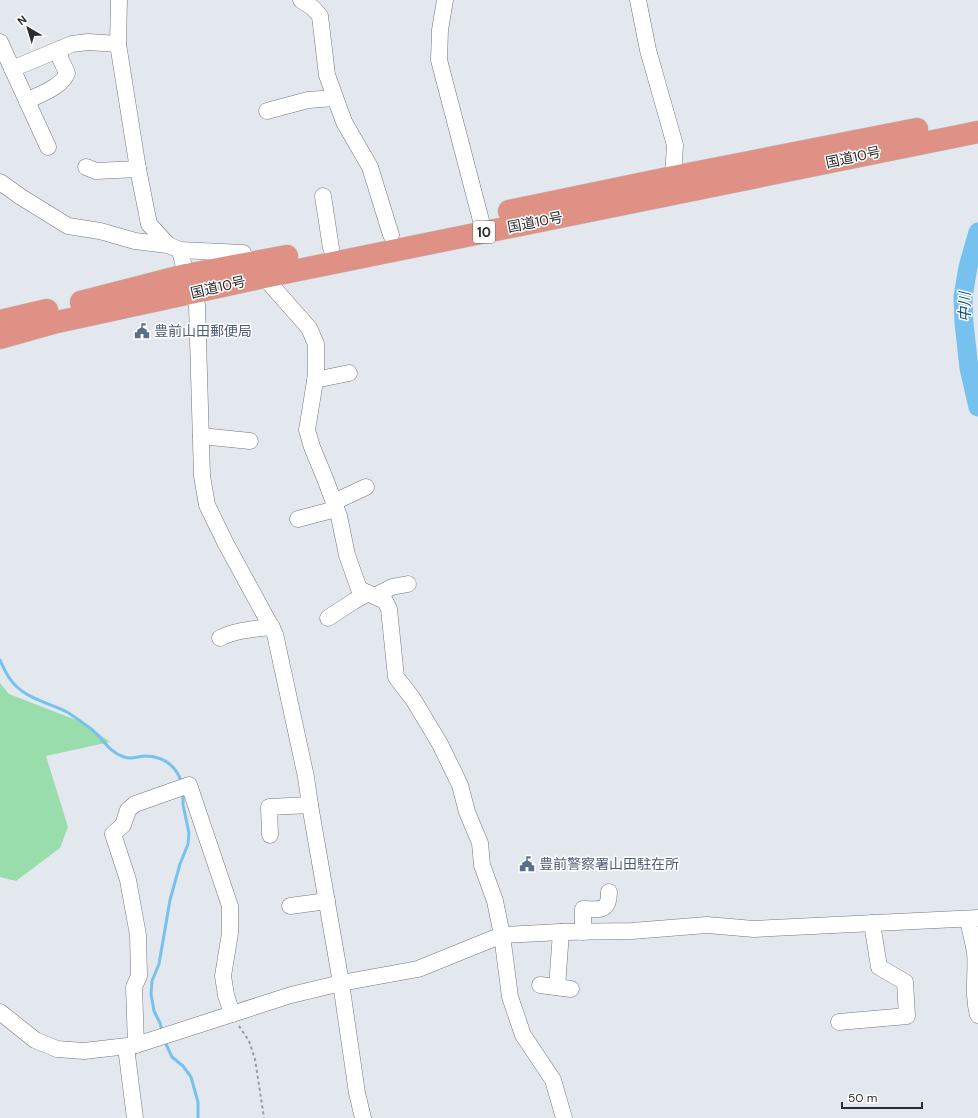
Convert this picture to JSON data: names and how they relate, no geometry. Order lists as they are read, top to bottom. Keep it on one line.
{"streets":{"highway":["国道10号","10"]},"water":["中川"],"places":{"public building":["豊前山田郵便局","豊前警察署山田駐在所"]},"scale_bar":"50 m","north":"top left"}
